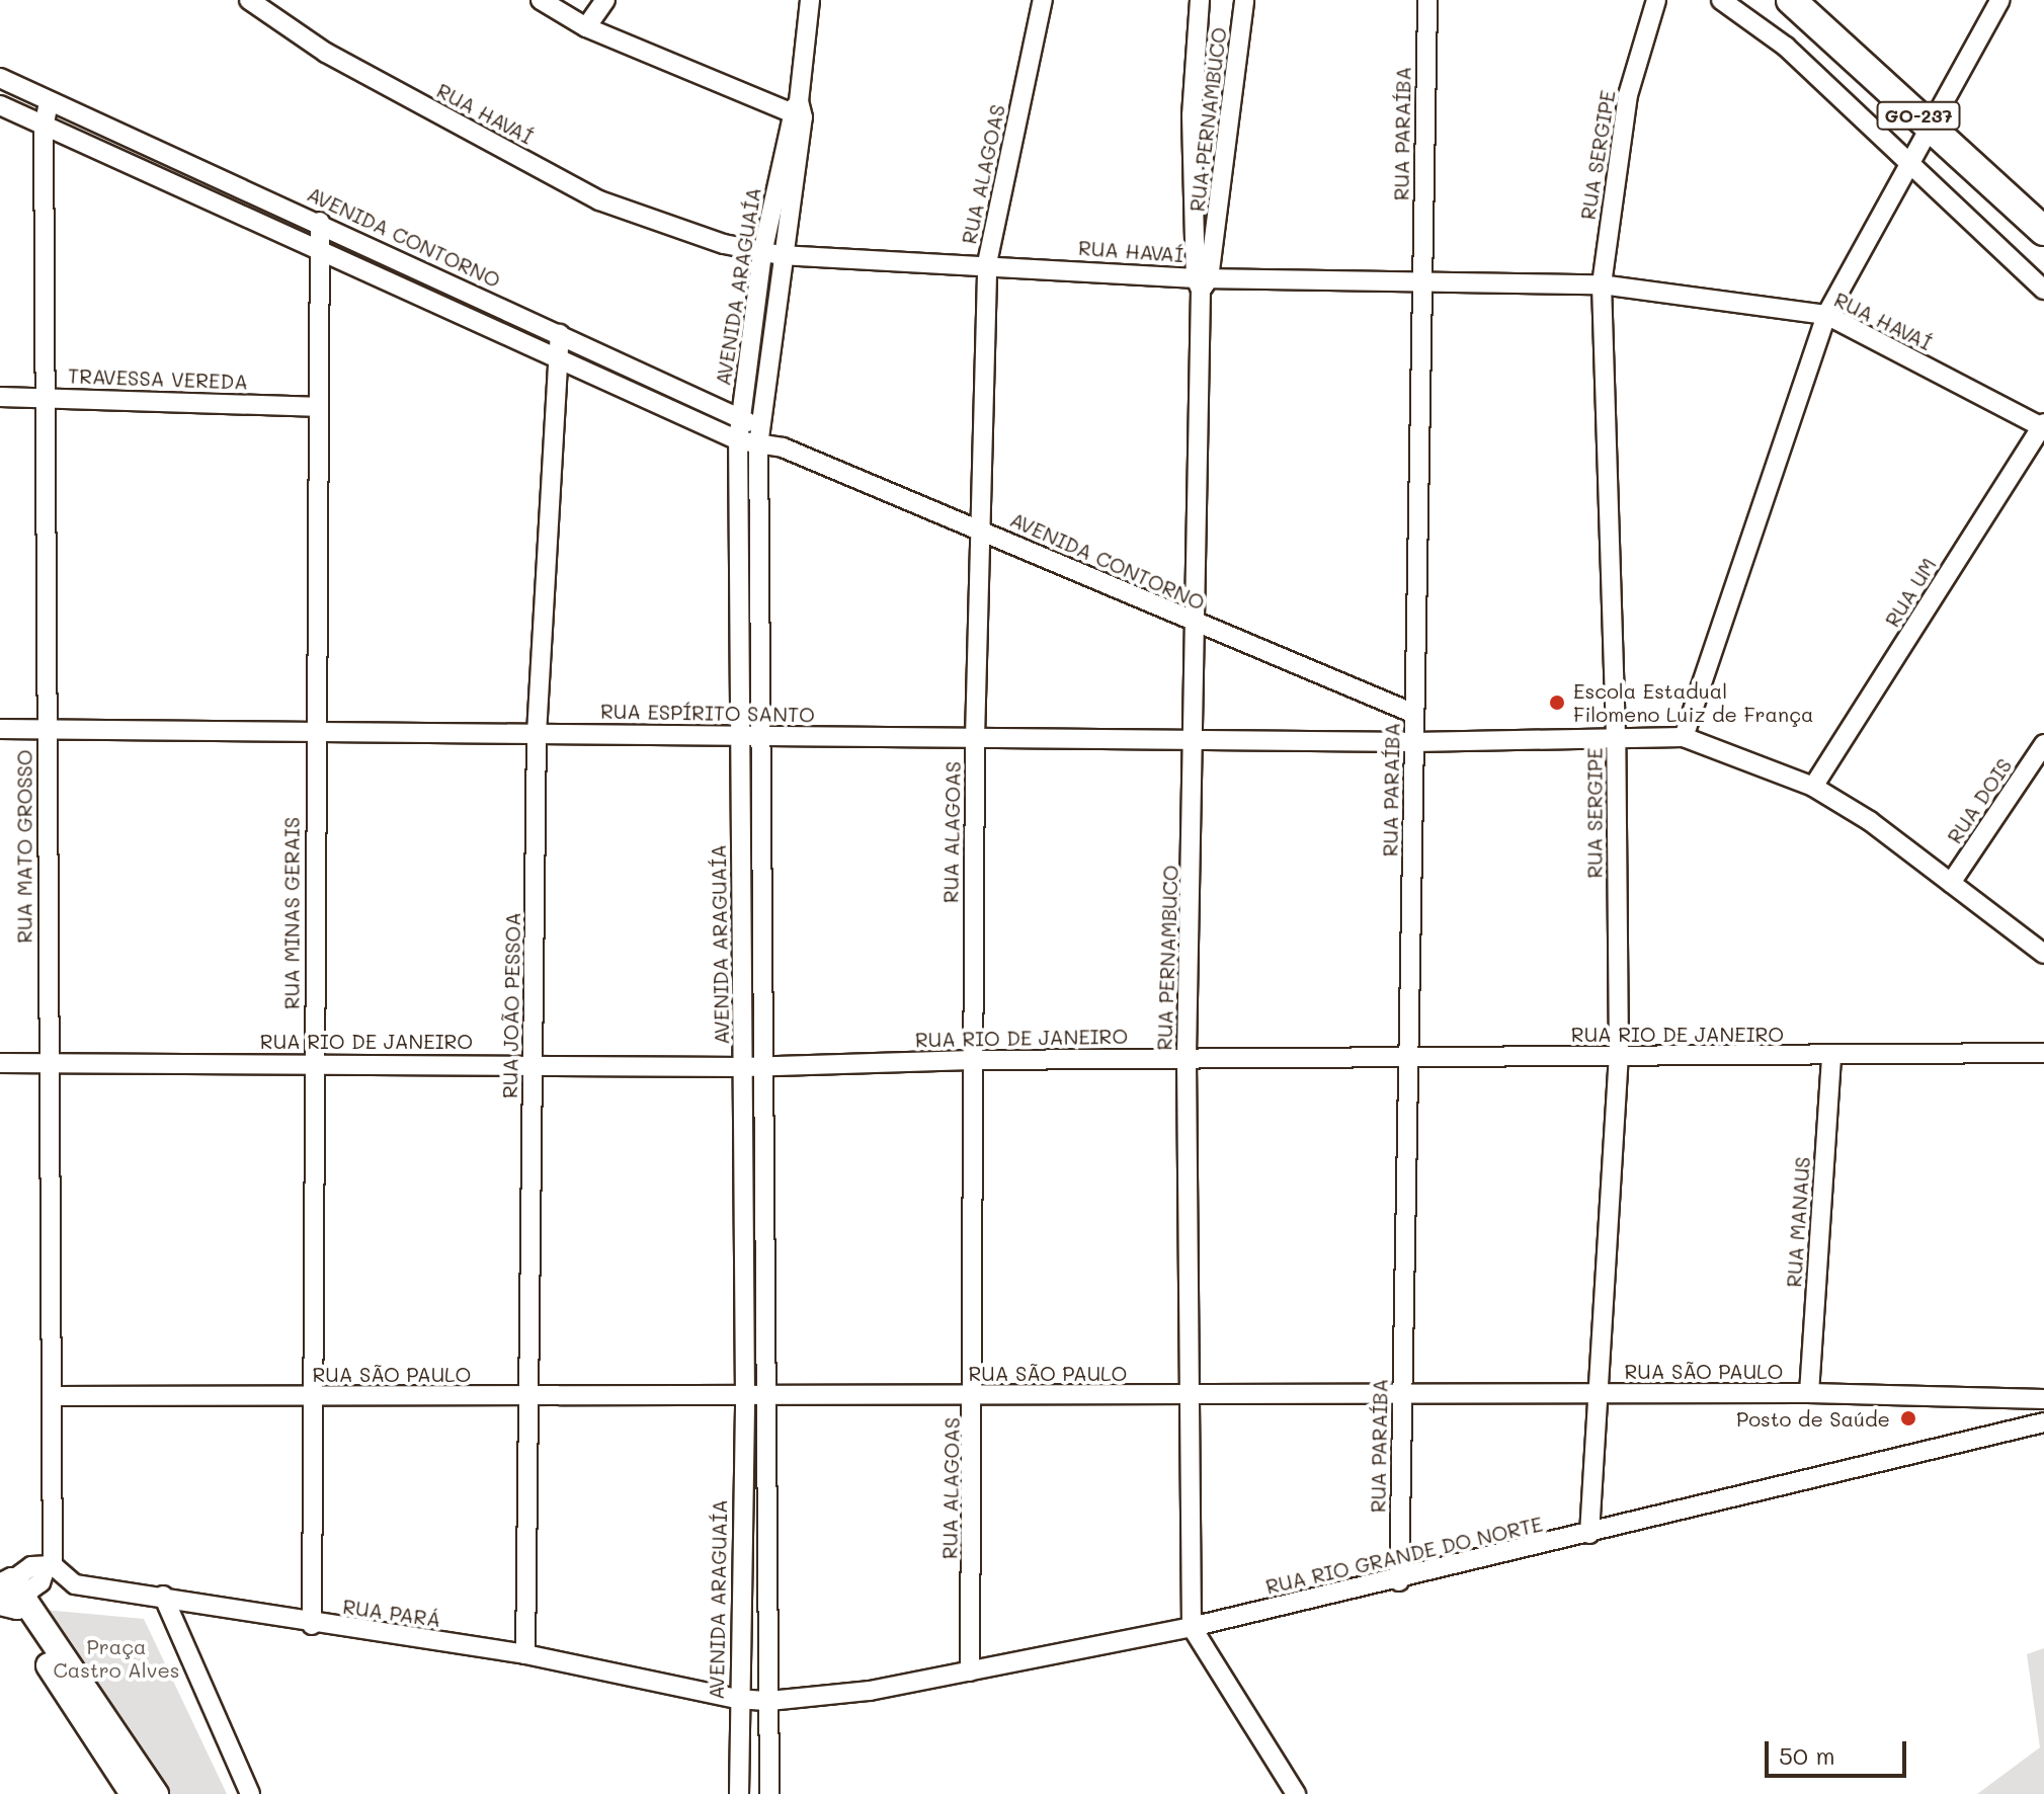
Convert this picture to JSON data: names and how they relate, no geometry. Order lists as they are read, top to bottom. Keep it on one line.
{"streets":{"main road":["GO-237"],"street":["RUA HAVAÍ","RUA PERNAMBUCO","RUA PARAÍBA","RUA SERGIPE","RUA ALAGOAS","AVENIDA CONTORNO","AVENIDA ARAGUAÍA","TRAVESSA VEREDA","RUA UM","RUA ESPÍRITO SANTO","RUA DOIS","RUA MATO GROSSO","RUA MINAS GERAIS","RUA JOÃO PESSOA","RUA RIO DE JANEIRO","RUA MANAUS","RUA SÃO PAULO","RUA RIO GRANDE DO NORTE","RUA PARÁ"]},"crossings":[["RUA HAVAÍ","RUA PERNAMBUCO"],["RUA HAVAÍ","RUA PARAÍBA"],["RUA HAVAÍ","RUA SERGIPE"],["RUA HAVAÍ","RUA ALAGOAS"],["RUA HAVAÍ","AVENIDA ARAGUAÍA"],["RUA HAVAÍ","RUA UM"],["RUA PERNAMBUCO","AVENIDA CONTORNO"],["RUA PERNAMBUCO","RUA ESPÍRITO SANTO"],["RUA PERNAMBUCO","RUA RIO DE JANEIRO"],["RUA PERNAMBUCO","RUA SÃO PAULO"],["RUA PERNAMBUCO","RUA RIO GRANDE DO NORTE"],["RUA PARAÍBA","AVENIDA CONTORNO"],["RUA PARAÍBA","RUA ESPÍRITO SANTO"],["RUA PARAÍBA","RUA RIO DE JANEIRO"],["RUA PARAÍBA","RUA SÃO PAULO"],["RUA PARAÍBA","RUA RIO GRANDE DO NORTE"],["RUA SERGIPE","RUA ESPÍRITO SANTO"],["RUA SERGIPE","RUA RIO DE JANEIRO"],["RUA SERGIPE","RUA SÃO PAULO"],["RUA SERGIPE","RUA RIO GRANDE DO NORTE"],["RUA ALAGOAS","AVENIDA CONTORNO"],["RUA ALAGOAS","RUA ESPÍRITO SANTO"],["RUA ALAGOAS","RUA RIO DE JANEIRO"],["RUA ALAGOAS","RUA SÃO PAULO"],["RUA ALAGOAS","RUA RIO GRANDE DO NORTE"],["AVENIDA CONTORNO","AVENIDA ARAGUAÍA"],["AVENIDA CONTORNO","RUA MATO GROSSO"],["AVENIDA CONTORNO","RUA MINAS GERAIS"],["AVENIDA CONTORNO","RUA JOÃO PESSOA"],["AVENIDA ARAGUAÍA","RUA ESPÍRITO SANTO"],["AVENIDA ARAGUAÍA","RUA RIO DE JANEIRO"],["AVENIDA ARAGUAÍA","RUA SÃO PAULO"],["AVENIDA ARAGUAÍA","RUA RIO GRANDE DO NORTE"],["AVENIDA ARAGUAÍA","RUA PARÁ"],["TRAVESSA VEREDA","RUA MATO GROSSO"],["TRAVESSA VEREDA","RUA MINAS GERAIS"],["RUA UM","RUA ESPÍRITO SANTO"],["RUA ESPÍRITO SANTO","RUA DOIS"],["RUA ESPÍRITO SANTO","RUA MATO GROSSO"],["RUA ESPÍRITO SANTO","RUA MINAS GERAIS"],["RUA ESPÍRITO SANTO","RUA JOÃO PESSOA"],["RUA MATO GROSSO","RUA RIO DE JANEIRO"],["RUA MATO GROSSO","RUA SÃO PAULO"],["RUA MATO GROSSO","RUA PARÁ"],["RUA MINAS GERAIS","RUA RIO DE JANEIRO"],["RUA MINAS GERAIS","RUA SÃO PAULO"],["RUA MINAS GERAIS","RUA PARÁ"],["RUA JOÃO PESSOA","RUA RIO DE JANEIRO"],["RUA JOÃO PESSOA","RUA SÃO PAULO"],["RUA JOÃO PESSOA","RUA PARÁ"],["RUA RIO DE JANEIRO","RUA MANAUS"],["RUA MANAUS","RUA SÃO PAULO"],["RUA RIO GRANDE DO NORTE","RUA PARÁ"]],"parks":["Praça Castro Alves"],"places":["Escola Estadual Filomeno Luiz de França","Posto de Saúde"],"scale_bar":"50 m"}
